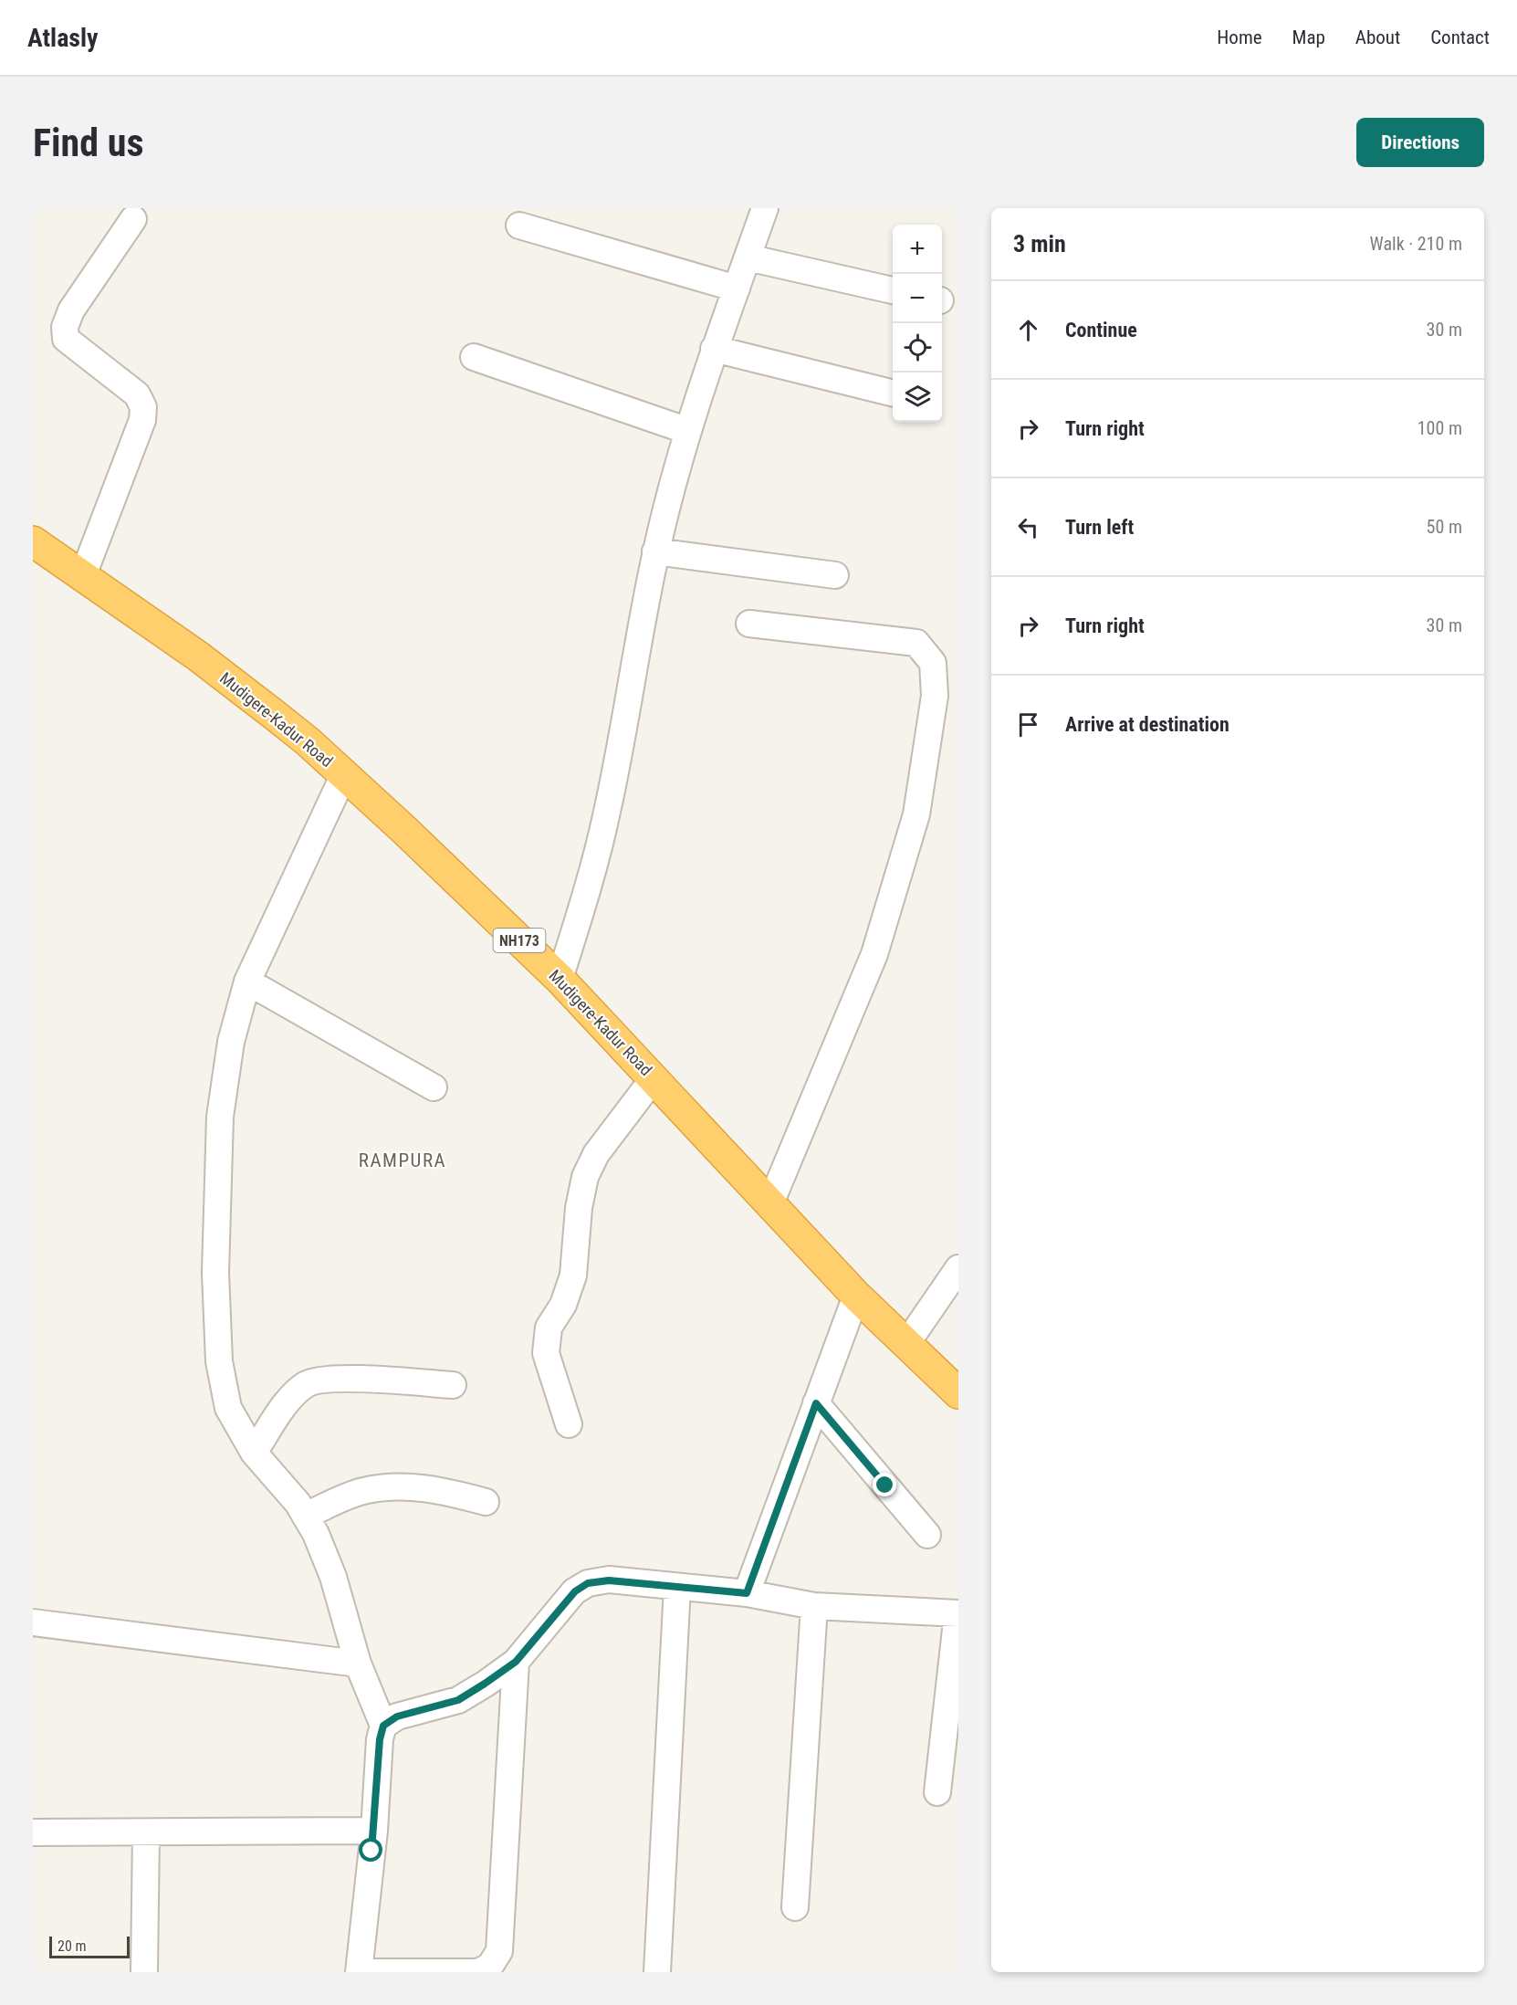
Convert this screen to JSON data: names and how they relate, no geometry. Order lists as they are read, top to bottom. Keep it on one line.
{"streets":{"highway":["Mudigere-Kadur Road","NH173"]},"districts":["RAMPURA"],"scale_bar":"20 m","page":{"header":"Atlasly","nav":["Home","Map","About","Contact"],"buttons":"Directions","title":"Find us","heading":["3 min","Walk · 210 m"],"map_buttons":["+","−"],"list":[["Continue","30 m"],["Turn right","100 m"],["Turn left","50 m"],["Turn right","30 m"],"Arrive at destination"],"scale":"20 m"}}
